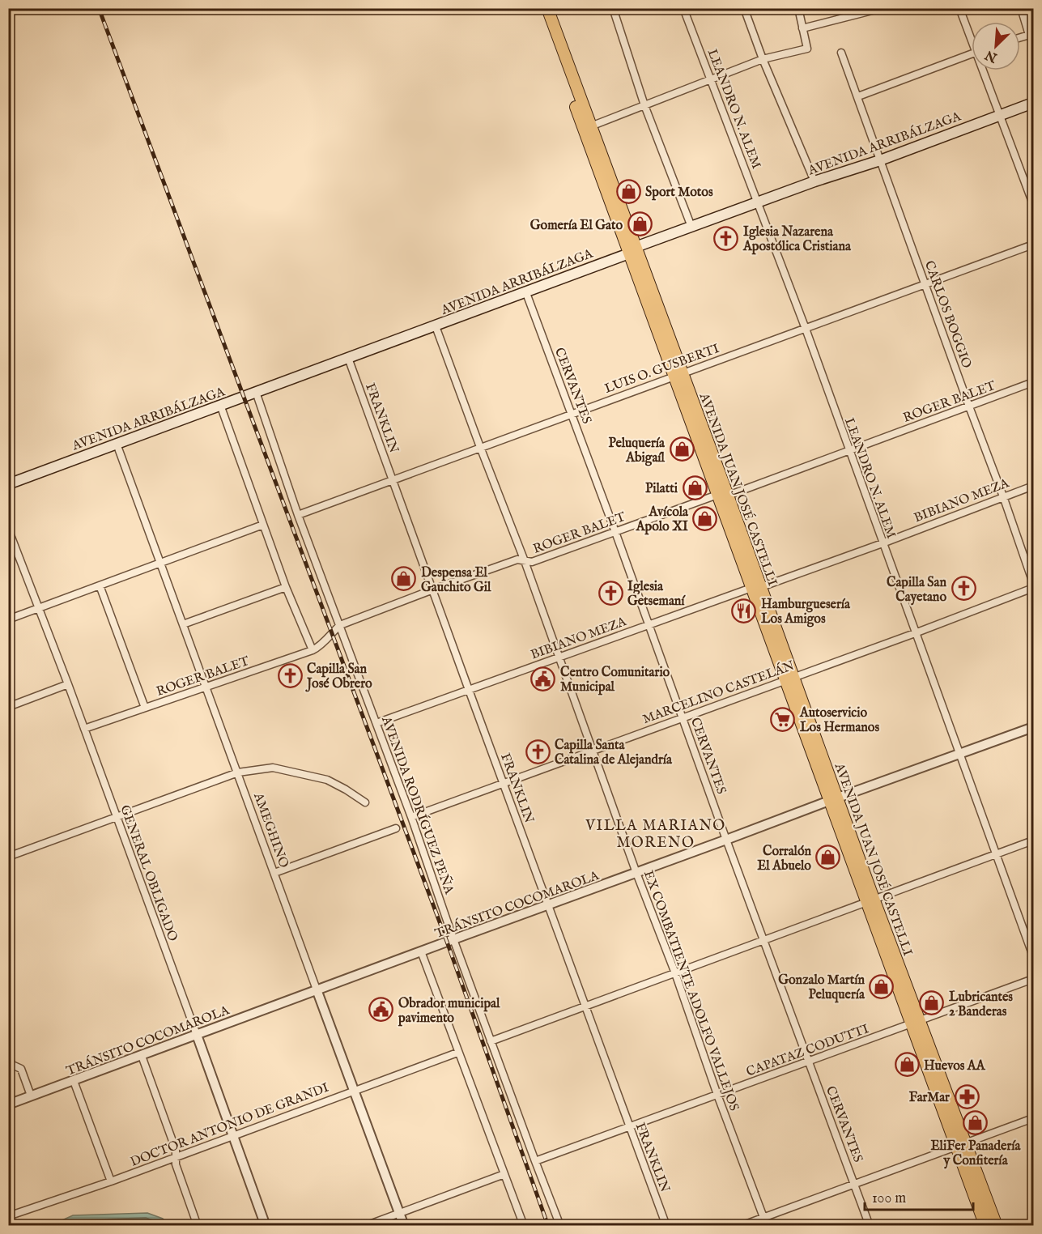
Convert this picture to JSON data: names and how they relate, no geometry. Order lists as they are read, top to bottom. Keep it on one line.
{"streets":{"main road":["AVENIDA ARRIBÁLZAGA","AVENIDA JUAN JOSÉ CASTELLI"],"street":["LEANDRO N. ALEM","CARLOS BOGGIO","LUIS O. GUSBERTI","CERVANTES","ROGER BALET","FRANKLIN","BIBIANO MEZA","MARCELINO CASTELÁN","AVENIDA RODRÍGUEZ PEÑA","AMEGHINO","GENERAL OBLIGADO","TRÁNSITO COCOMAROLA","EX COMBATIENTE ADOLFO VALLEJOS","CAPATAZ CODUTTI","DOCTOR ANTONIO DE GRANDI"]},"crossings":[["LEANDRO N. ALEM","AVENIDA ARRIBÁLZAGA"],["LEANDRO N. ALEM","LUIS O. GUSBERTI"],["LEANDRO N. ALEM","ROGER BALET"],["LEANDRO N. ALEM","BIBIANO MEZA"],["LEANDRO N. ALEM","MARCELINO CASTELÁN"],["LEANDRO N. ALEM","TRÁNSITO COCOMAROLA"],["AVENIDA ARRIBÁLZAGA","CARLOS BOGGIO"],["AVENIDA ARRIBÁLZAGA","CERVANTES"],["AVENIDA ARRIBÁLZAGA","FRANKLIN"],["AVENIDA ARRIBÁLZAGA","AVENIDA JUAN JOSÉ CASTELLI"],["AVENIDA ARRIBÁLZAGA","AVENIDA RODRÍGUEZ PEÑA"],["AVENIDA ARRIBÁLZAGA","AMEGHINO"],["AVENIDA ARRIBÁLZAGA","EX COMBATIENTE ADOLFO VALLEJOS"],["CARLOS BOGGIO","LUIS O. GUSBERTI"],["CARLOS BOGGIO","ROGER BALET"],["CARLOS BOGGIO","BIBIANO MEZA"],["LUIS O. GUSBERTI","CERVANTES"],["LUIS O. GUSBERTI","FRANKLIN"],["LUIS O. GUSBERTI","AVENIDA JUAN JOSÉ CASTELLI"],["LUIS O. GUSBERTI","AVENIDA RODRÍGUEZ PEÑA"],["LUIS O. GUSBERTI","EX COMBATIENTE ADOLFO VALLEJOS"],["CERVANTES","ROGER BALET"],["CERVANTES","BIBIANO MEZA"],["CERVANTES","MARCELINO CASTELÁN"],["CERVANTES","TRÁNSITO COCOMAROLA"],["CERVANTES","CAPATAZ CODUTTI"],["ROGER BALET","FRANKLIN"],["ROGER BALET","AVENIDA JUAN JOSÉ CASTELLI"],["ROGER BALET","AVENIDA RODRÍGUEZ PEÑA"],["ROGER BALET","AMEGHINO"],["ROGER BALET","GENERAL OBLIGADO"],["ROGER BALET","EX COMBATIENTE ADOLFO VALLEJOS"],["FRANKLIN","BIBIANO MEZA"],["FRANKLIN","MARCELINO CASTELÁN"],["FRANKLIN","TRÁNSITO COCOMAROLA"],["FRANKLIN","CAPATAZ CODUTTI"],["AVENIDA JUAN JOSÉ CASTELLI","BIBIANO MEZA"],["AVENIDA JUAN JOSÉ CASTELLI","MARCELINO CASTELÁN"],["AVENIDA JUAN JOSÉ CASTELLI","TRÁNSITO COCOMAROLA"],["AVENIDA JUAN JOSÉ CASTELLI","CAPATAZ CODUTTI"],["BIBIANO MEZA","AVENIDA RODRÍGUEZ PEÑA"],["BIBIANO MEZA","EX COMBATIENTE ADOLFO VALLEJOS"],["MARCELINO CASTELÁN","AVENIDA RODRÍGUEZ PEÑA"],["MARCELINO CASTELÁN","EX COMBATIENTE ADOLFO VALLEJOS"],["AVENIDA RODRÍGUEZ PEÑA","TRÁNSITO COCOMAROLA"],["AVENIDA RODRÍGUEZ PEÑA","CAPATAZ CODUTTI"],["AMEGHINO","TRÁNSITO COCOMAROLA"],["AMEGHINO","DOCTOR ANTONIO DE GRANDI"],["GENERAL OBLIGADO","TRÁNSITO COCOMAROLA"],["GENERAL OBLIGADO","DOCTOR ANTONIO DE GRANDI"],["TRÁNSITO COCOMAROLA","EX COMBATIENTE ADOLFO VALLEJOS"],["EX COMBATIENTE ADOLFO VALLEJOS","CAPATAZ CODUTTI"]],"districts":["VILLA MARIANO MORENO"],"places":{"shop":["Sport Motos","Gomería El Gato","Peluquería Abigaíl","Pilatti","Avícola Apolo XI","Despensa El Gauchito Gil","Corralón El Abuelo","Gonzalo Martín Peluquería","Lubricantes 2 Banderas","Huevos AA","EliFer Panadería y Confitería"],"church":["Iglesia Nazarena Apostólica Cristiana","Capilla San Cayetano","Iglesia Getsemaní","Capilla San José Obrero","Capilla Santa Catalina de Alejandría"],"restaurant":["Hamburguesería Los Amigos"],"public building":["Centro Comunitario Municipal","Obrador municipal pavimento"],"supermarket":["Autoservicio Los Hermanos"],"pharmacy":["FarMar"]},"scale_bar":"100 m","north":"bottom left"}
